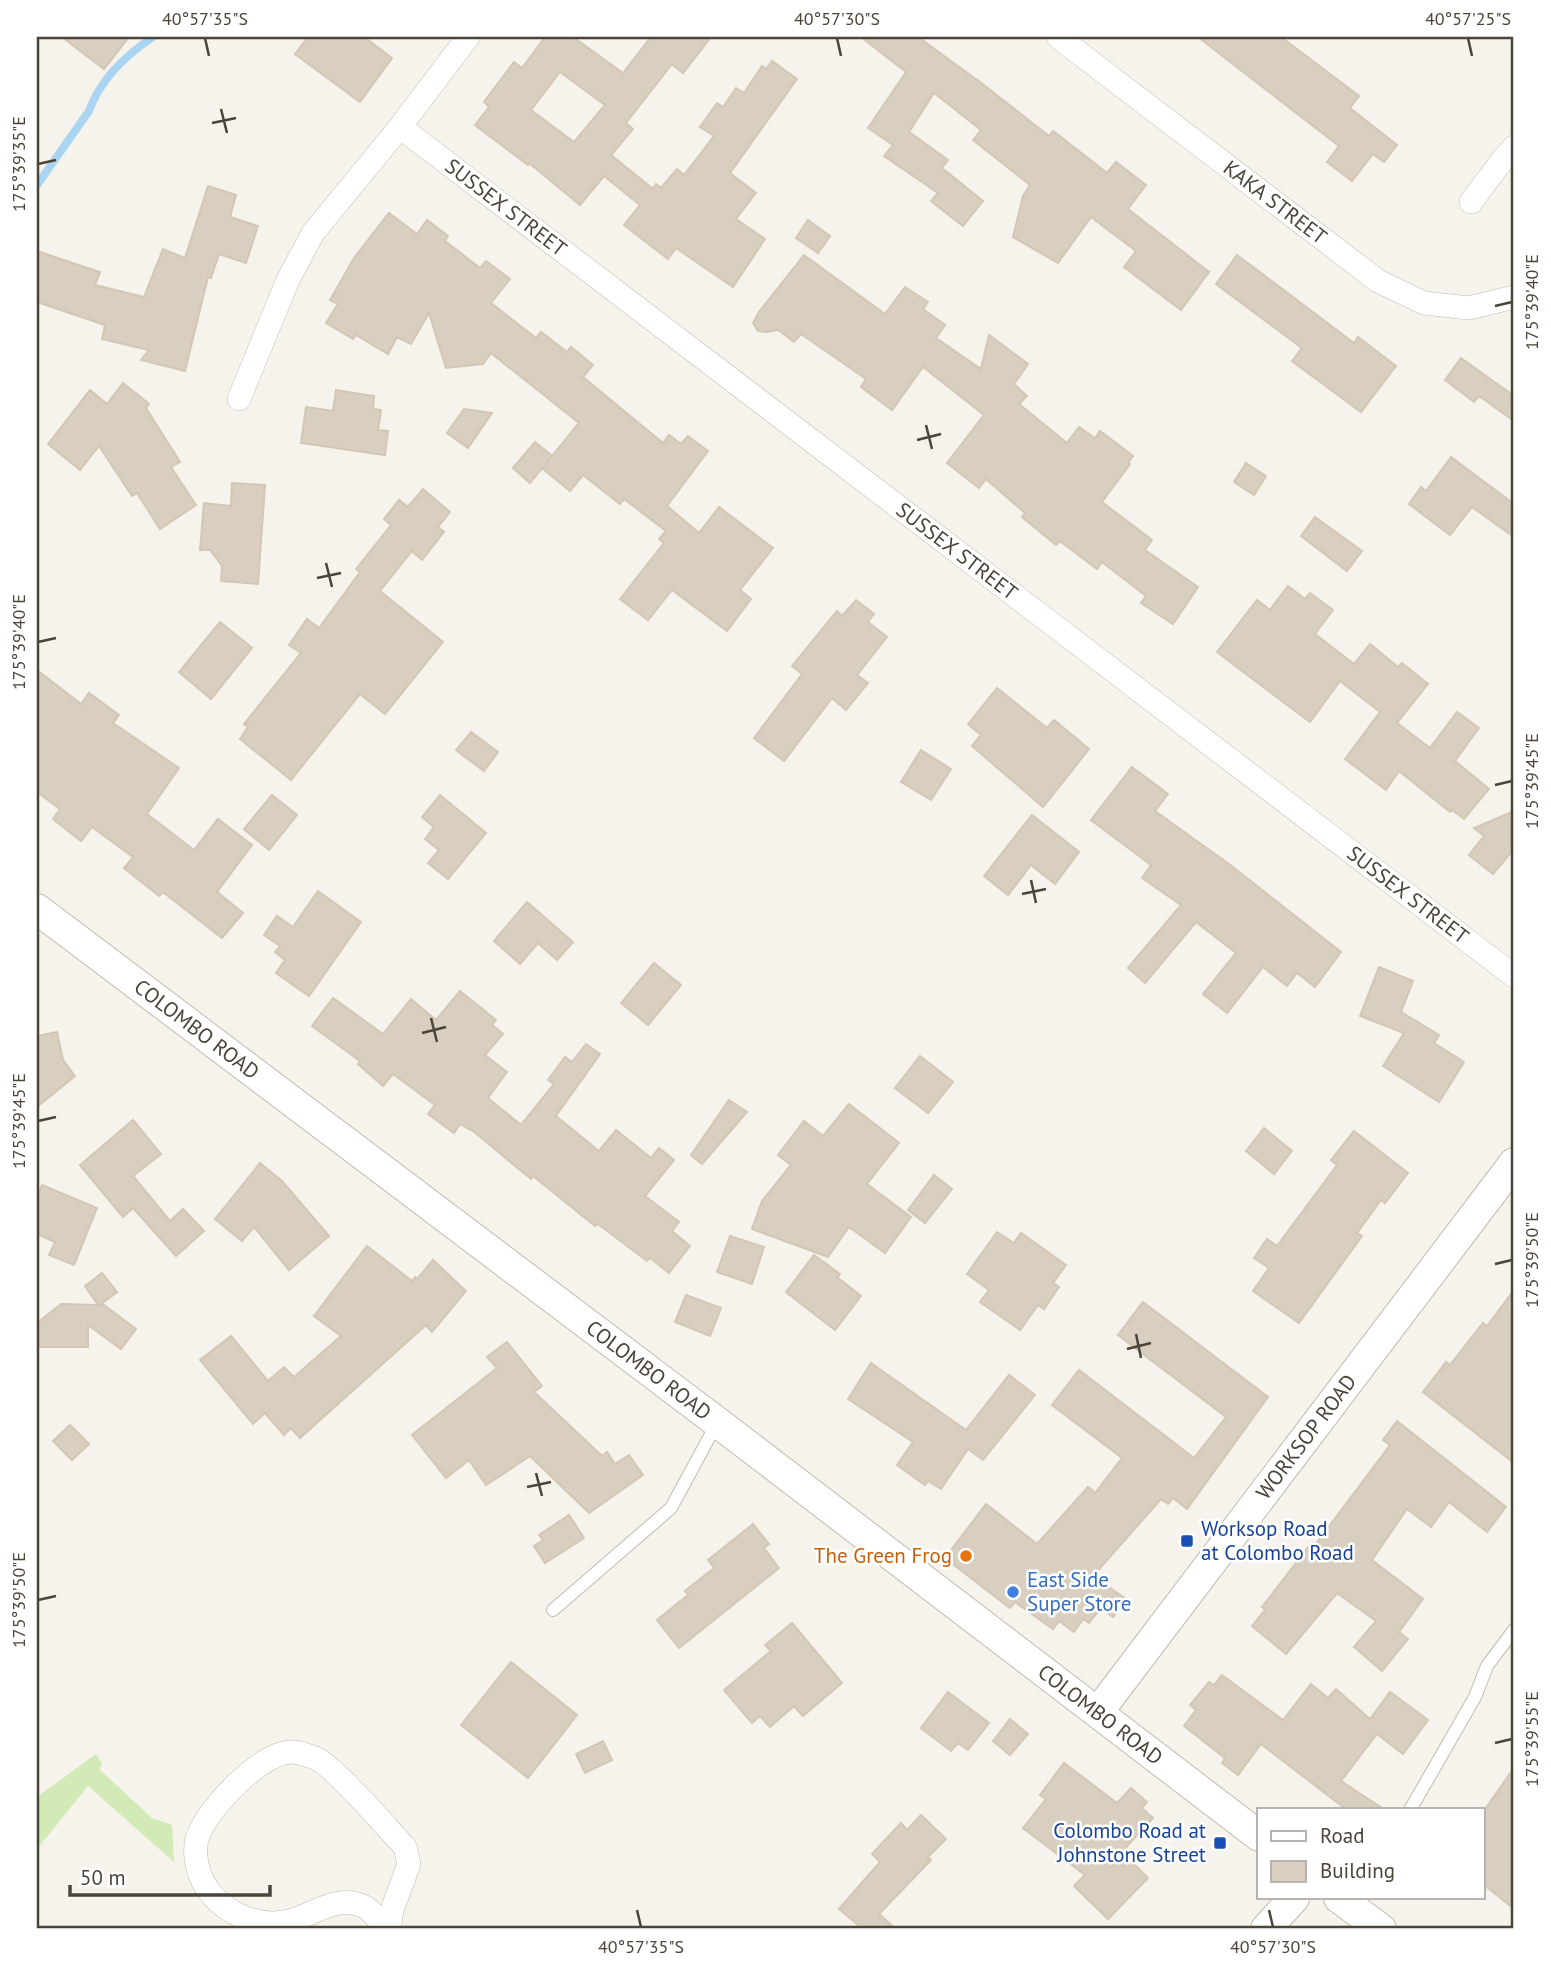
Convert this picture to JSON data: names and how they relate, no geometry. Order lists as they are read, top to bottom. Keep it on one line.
{"streets":{"street":["KAKA STREET","SUSSEX STREET","COLOMBO ROAD","WORKSOP ROAD"]},"crossings":[["COLOMBO ROAD","WORKSOP ROAD"]],"places":{"transit":["Worksop Road at Colombo Road","Colombo Road at Johnstone Street"],"other":["The Green Frog","East Side Super Store"]},"legend":["Road","Building"],"scale_bar":"50 m","coordinates":["40°57'35\"S","40°57'30\"S","40°57'25\"S","175°39'35\"E","175°39'40\"E","175°39'45\"E","175°39'50\"E","175°39'55\"E"]}
